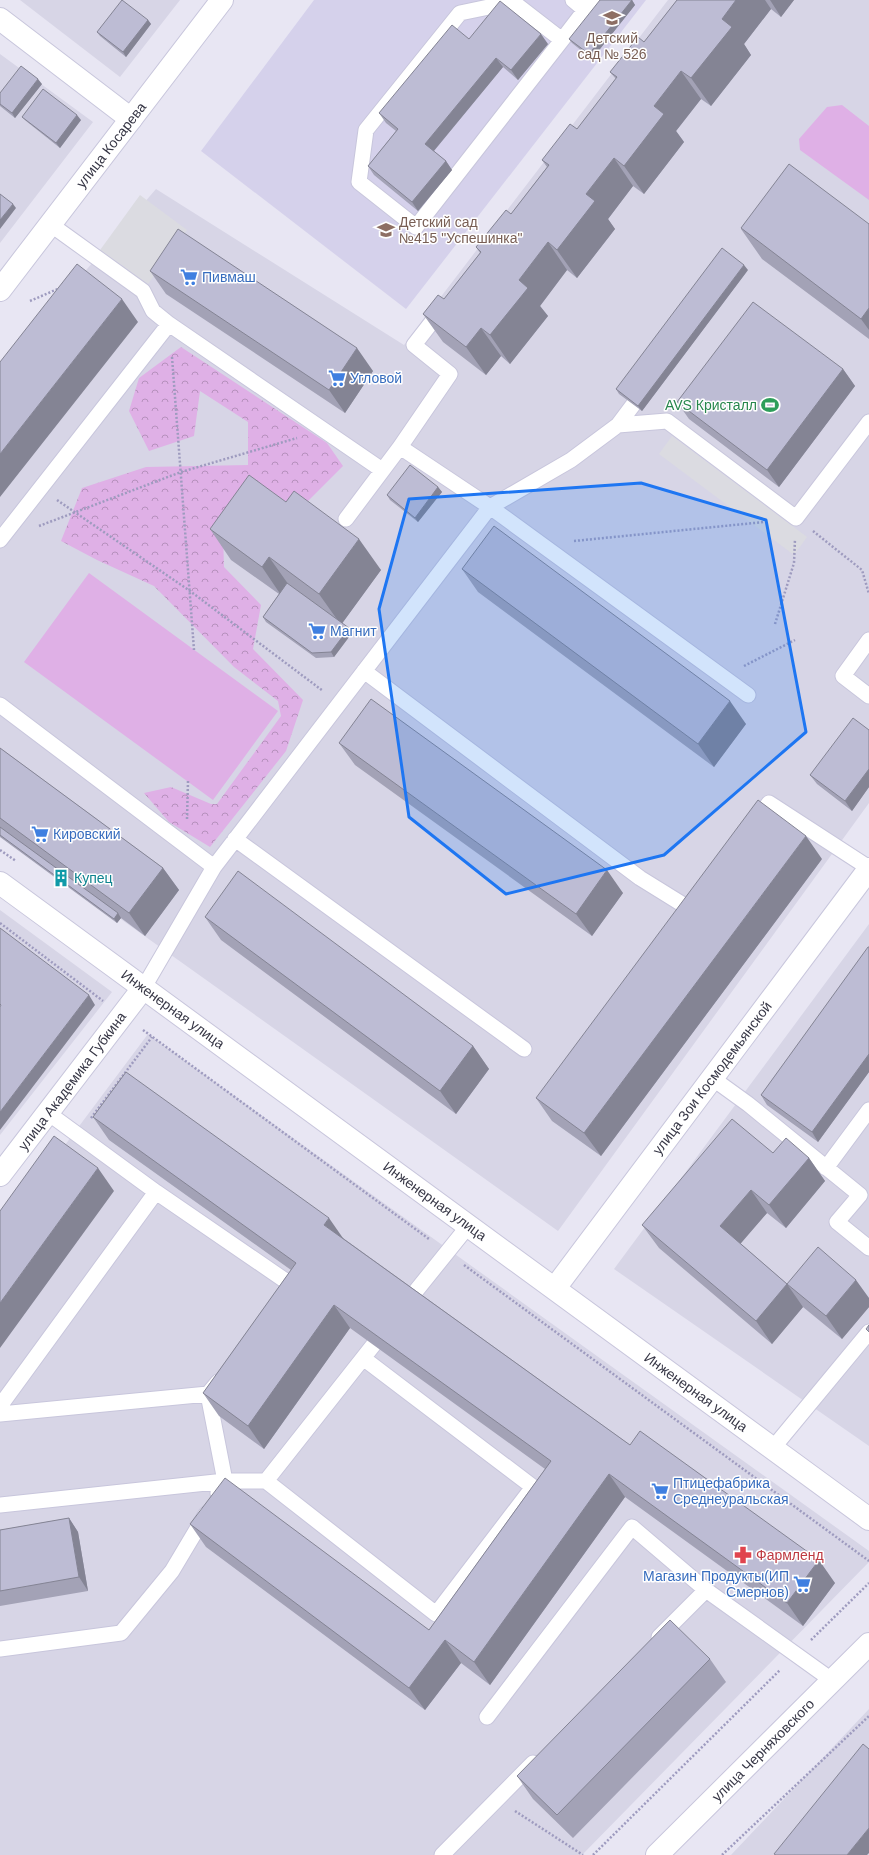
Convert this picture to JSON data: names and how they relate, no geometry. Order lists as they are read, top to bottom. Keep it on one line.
{"streets":{"street":["улица Косарева","Инженерная улица","улица Зои Космодемьянской","улица Академика Губкина","улица Черняховского"]},"crossings":[["Инженерная улица","улица Зои Космодемьянской"],["Инженерная улица","улица Академика Губкина"]],"places":{"school or university":["Детcкий сад № 526","Детский сад №415 \"Успешинка\""],"supermarket":["Пивмаш","Угловой","Магнит","Кировский","Птицефабрика Среднеуральская","Магазин Продукты(ИП Смернов)"],"sports":["AVS Кристалл"],"building":["Купец"],"pharmacy":["Фармленд"]}}
